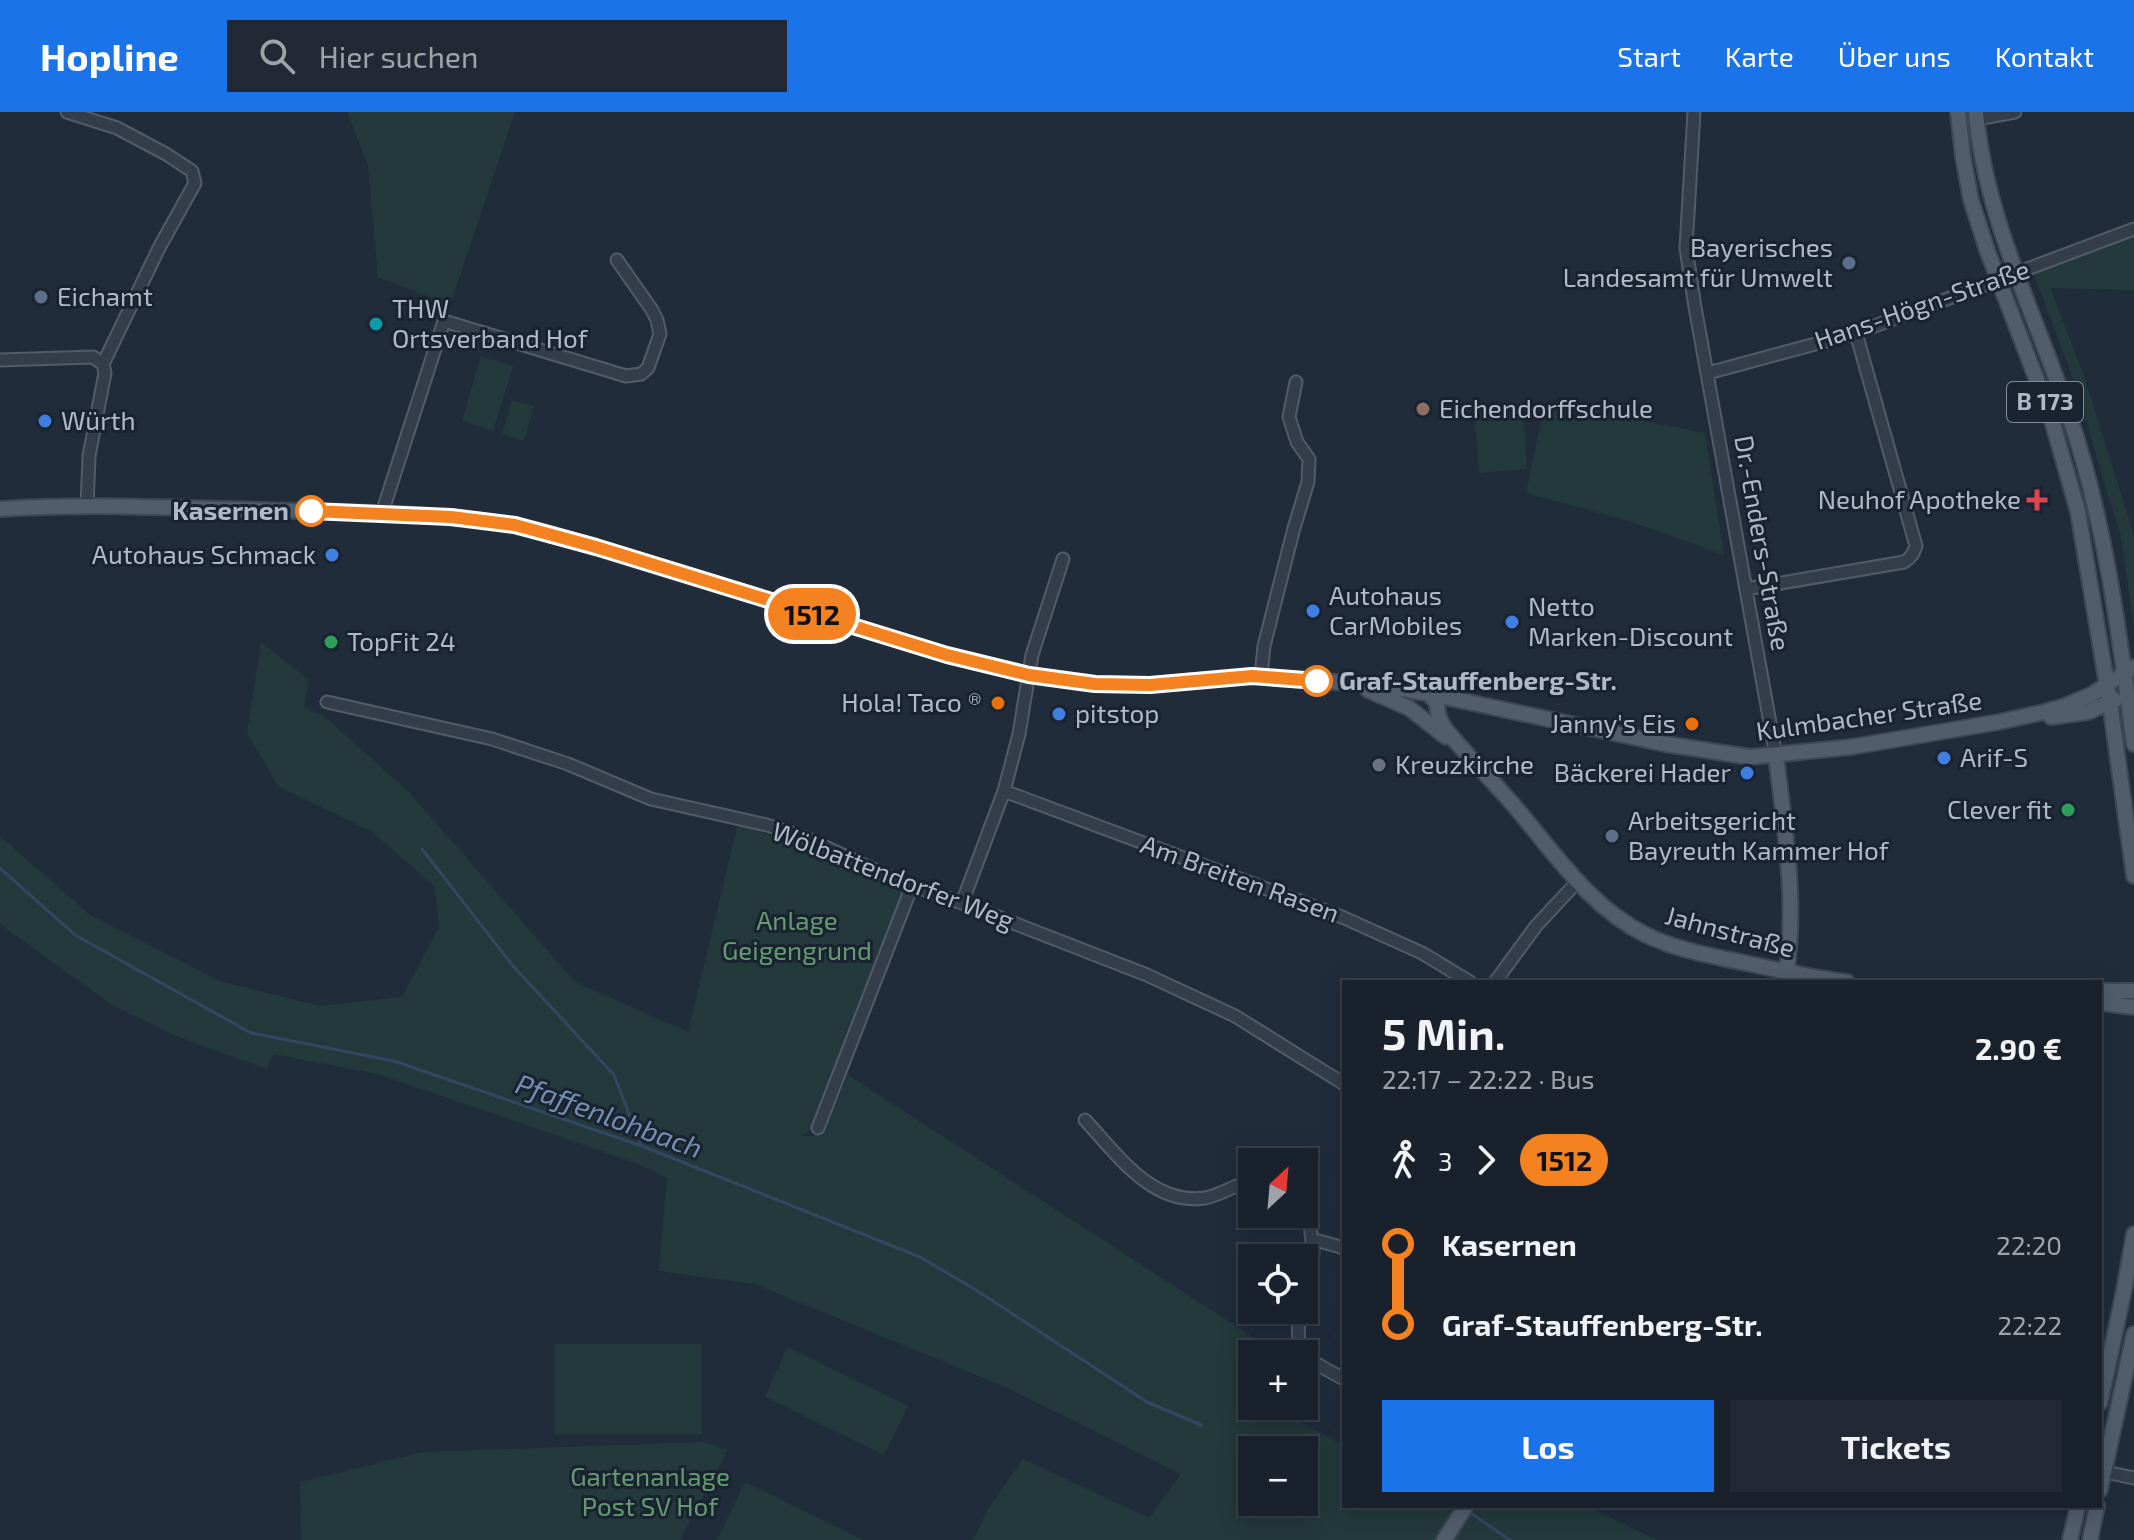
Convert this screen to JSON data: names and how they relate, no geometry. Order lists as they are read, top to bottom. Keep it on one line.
{"streets":{"main road":["B 173","Dr.-Enders-Straße","Kulmbacher Straße","Jahnstraße"],"street":["Hans-Högn-Straße","Wölbattendorfer Weg","Am Breiten Rasen"]},"crossings":[["Hans-Högn-Straße","B 173"],["Hans-Högn-Straße","Dr.-Enders-Straße"],["B 173","Kulmbacher Straße"],["Dr.-Enders-Straße","Kulmbacher Straße"],["Dr.-Enders-Straße","Jahnstraße"],["Kulmbacher Straße","Jahnstraße"]],"water":["Pfaffenlohbach"],"parks":["Anlage Geigengrund","Gartenanlage Post SV Hof"],"places":{"other":["Bayerisches Landesamt für Umwelt","Eichamt","THW Ortsverband Hof","Eichendorffschule","Würth","Kasernen","Autohaus Schmack","Autohaus CarMobiles","Netto Marken-Discount","TopFit 24","Graf-Stauffenberg-Str.","Hola! Taco ®","pitstop","Janny's Eis","Arif-S","Kreuzkirche","Bäckerei Hader","Clever fit","Arbeitsgericht Bayreuth Kammer Hof"],"health":["Neuhof Apotheke"]},"lines":["bus line 1512"],"north":"top right","page":{"header":"Hopline","search":"Hier suchen","nav":["Start","Karte","Über uns","Kontakt"],"on_map":"1512","heading":["5 Min.","22:17 – 22:22 · Bus","2.90 €"],"legs":["3","1512"],"map_buttons":["+","−"],"list":[{"name":"Kasernen","value":"22:20"},{"name":"Graf-Stauffenberg-Str.","value":"22:22"}],"buttons":["Los","Tickets"]}}
